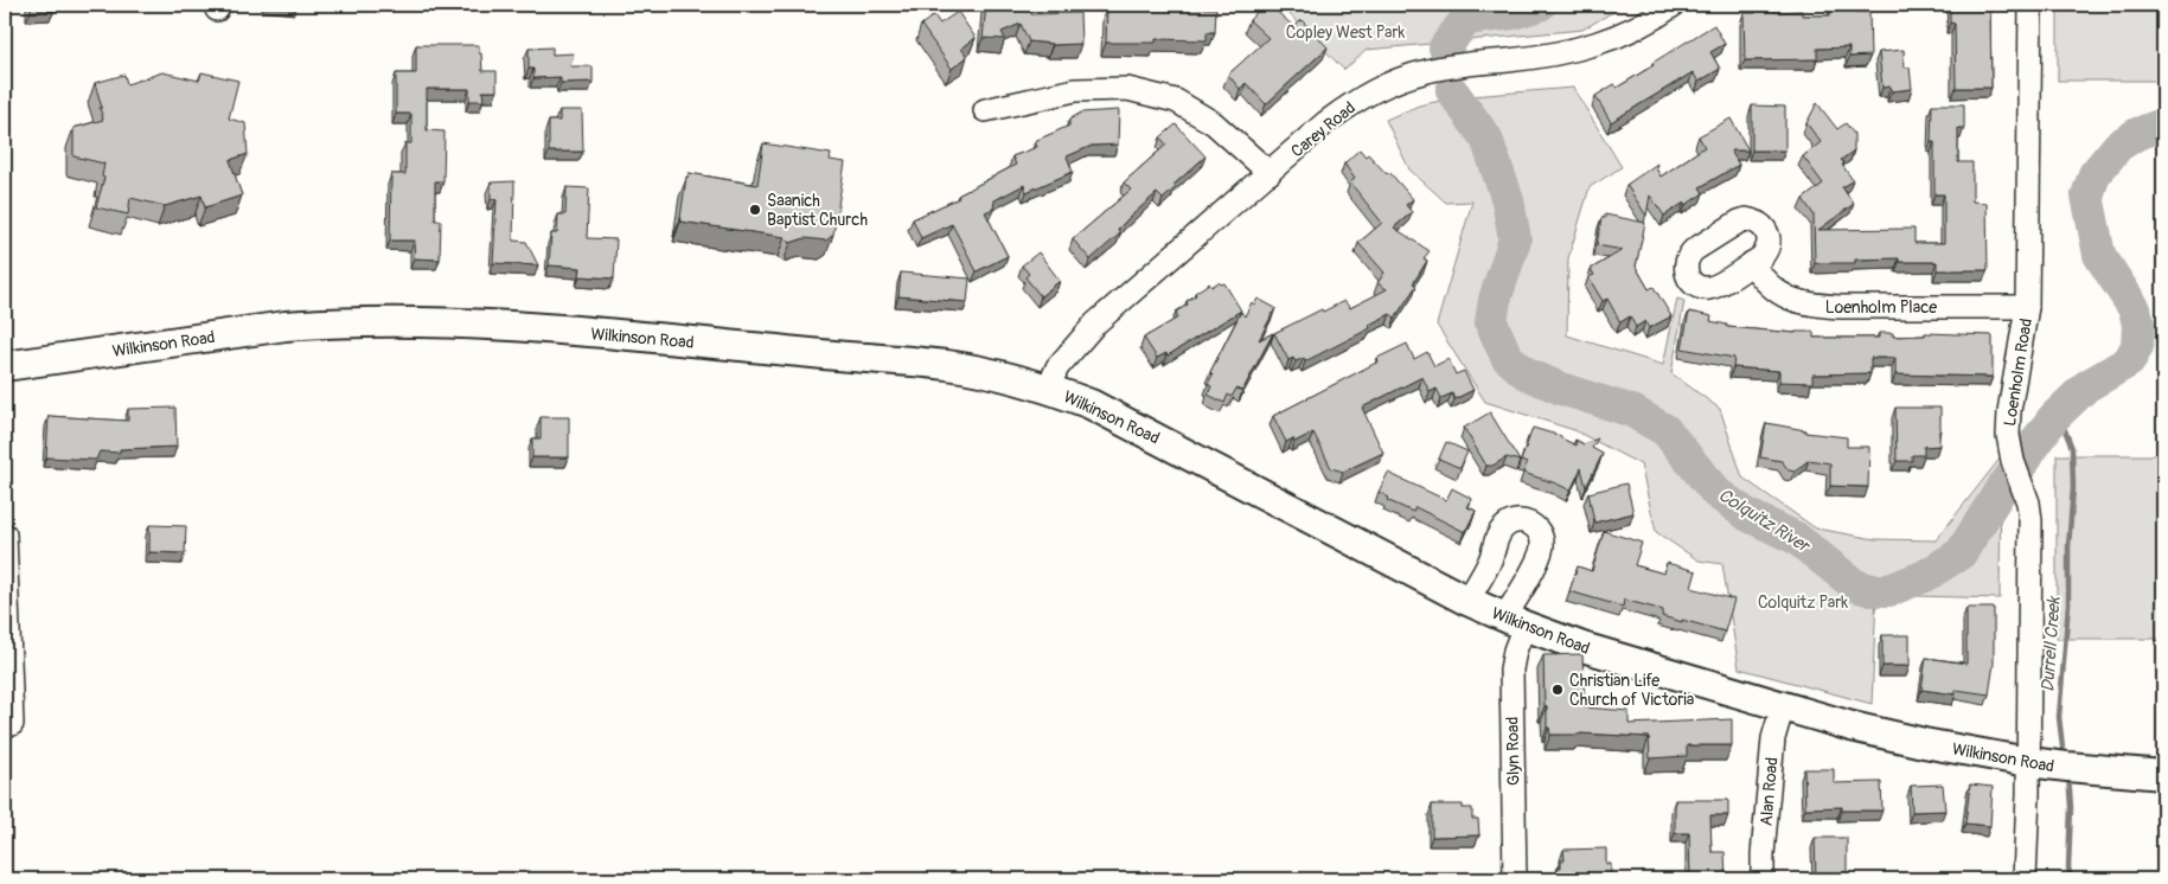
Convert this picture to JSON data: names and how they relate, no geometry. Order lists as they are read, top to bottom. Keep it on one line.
{"streets":{"main road":["Wilkinson Road"],"street":["Carey Road","Loenholm Place","Loenholm Road","Glyn Road","Alan Road"]},"crossings":[["Carey Road","Wilkinson Road"],["Loenholm Place","Loenholm Road"],["Wilkinson Road","Loenholm Road"],["Wilkinson Road","Glyn Road"],["Wilkinson Road","Alan Road"]],"water":["Colquitz River","Durrell Creek"],"parks":["Copley West Park","Colquitz Park"],"places":["Saanich Baptist Church","Christian Life Church of Victoria"]}
